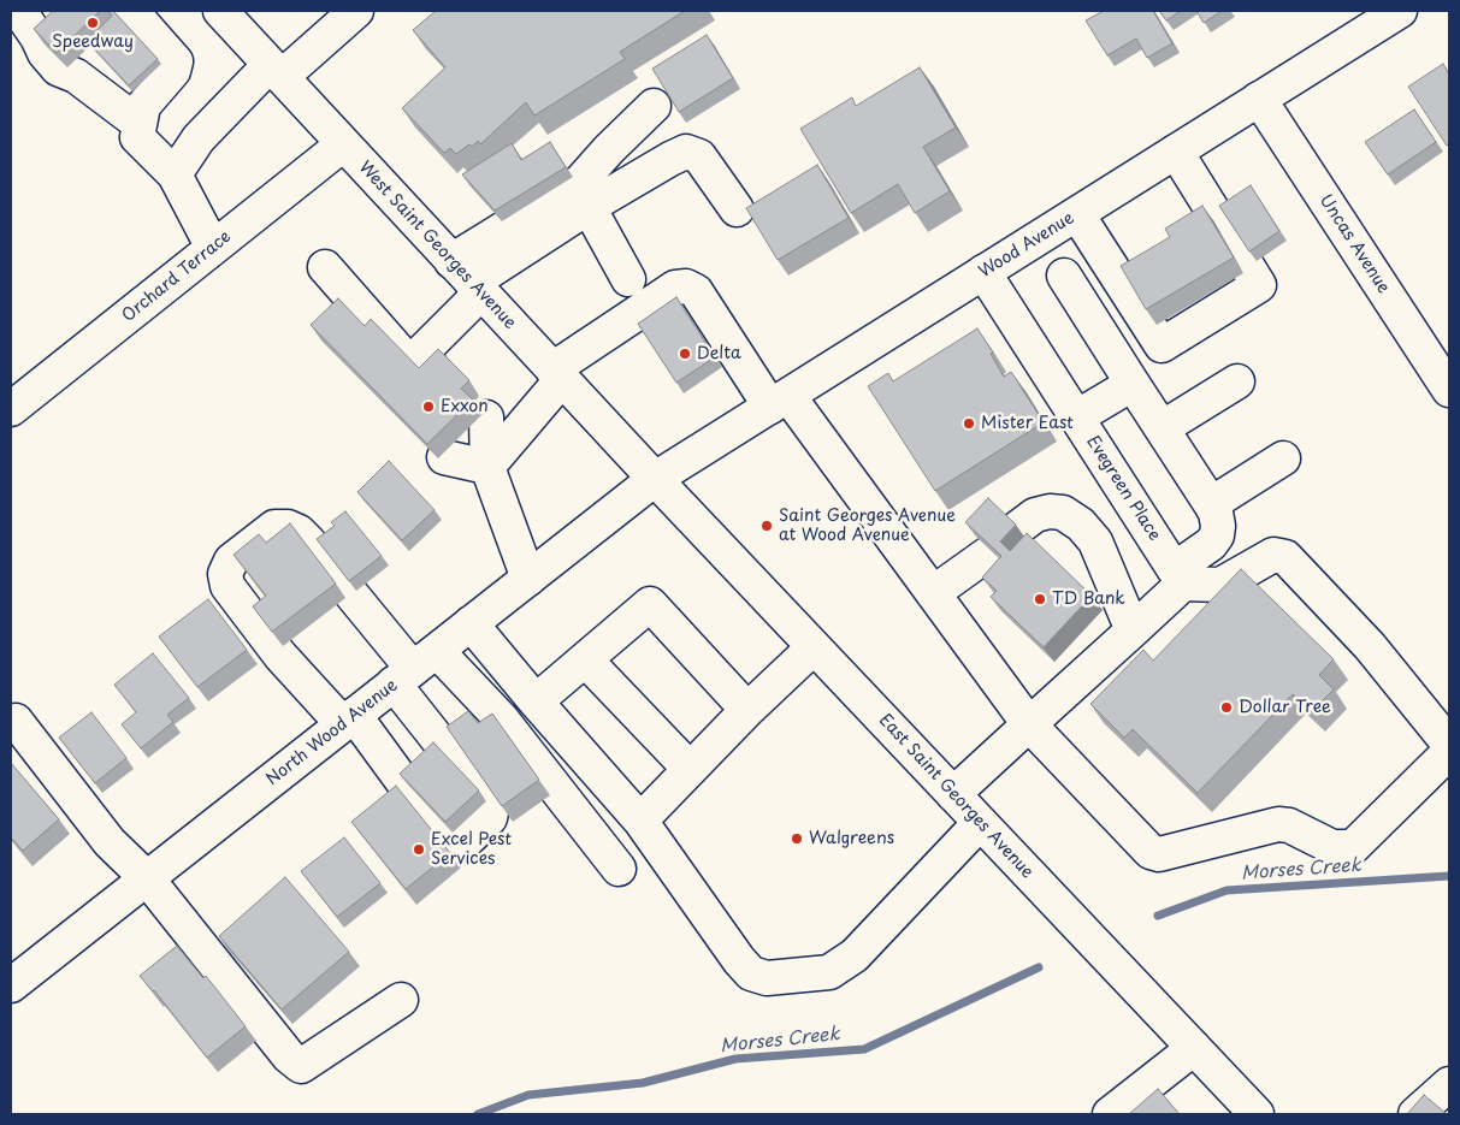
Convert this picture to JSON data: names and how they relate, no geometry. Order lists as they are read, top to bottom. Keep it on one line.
{"streets":{"main road":["Uncas Avenue","West Saint Georges Avenue","Wood Avenue","Orchard Terrace","Evegreen Place","North Wood Avenue","East Saint Georges Avenue"]},"crossings":[["Uncas Avenue","Wood Avenue"],["West Saint Georges Avenue","Wood Avenue"],["West Saint Georges Avenue","Orchard Terrace"],["West Saint Georges Avenue","North Wood Avenue"],["West Saint Georges Avenue","East Saint Georges Avenue"],["Wood Avenue","Evegreen Place"],["Wood Avenue","North Wood Avenue"],["Wood Avenue","East Saint Georges Avenue"],["North Wood Avenue","East Saint Georges Avenue"]],"water":["Morses Creek"],"places":["Speedway","Delta","Exxon","Mister East","Saint Georges Avenue at Wood Avenue","TD Bank","Dollar Tree","Walgreens","Excel Pest Services"]}
